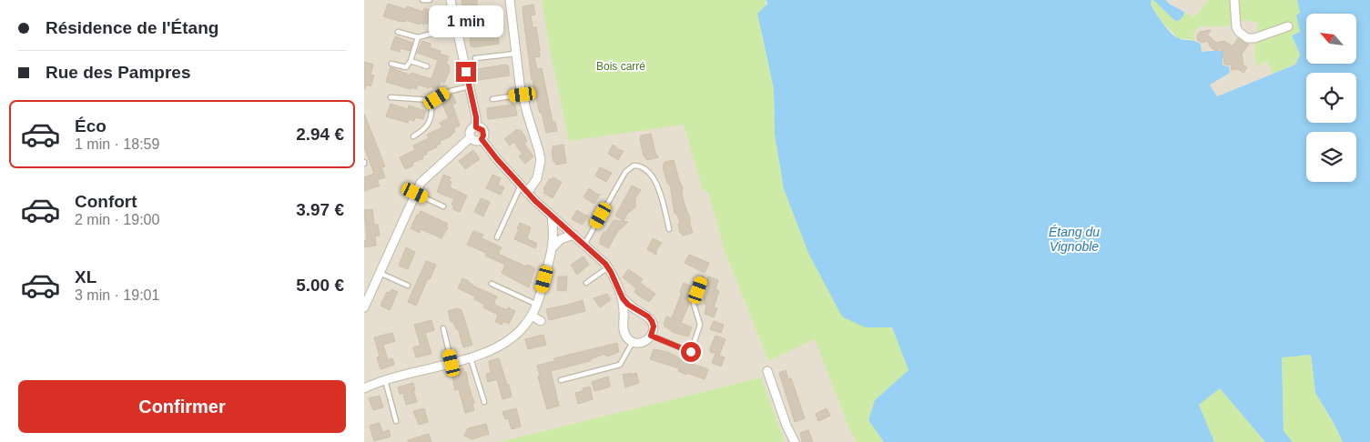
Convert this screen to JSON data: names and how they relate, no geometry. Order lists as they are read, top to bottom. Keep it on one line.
{"water":["Étang du Vignoble"],"parks":["Bois carré"],"north":"top left","page":{"banner":["Résidence de l'Étang","Rue des Pampres"],"bubble":"1 min","list":[{"name":"Éco","note":"1 min · 18:59","value":"2.94 €"},{"name":"Confort","note":"2 min · 19:00","value":"3.97 €"},{"name":"XL","note":"3 min · 19:01","value":"5.00 €"}],"buttons":"Confirmer"}}
